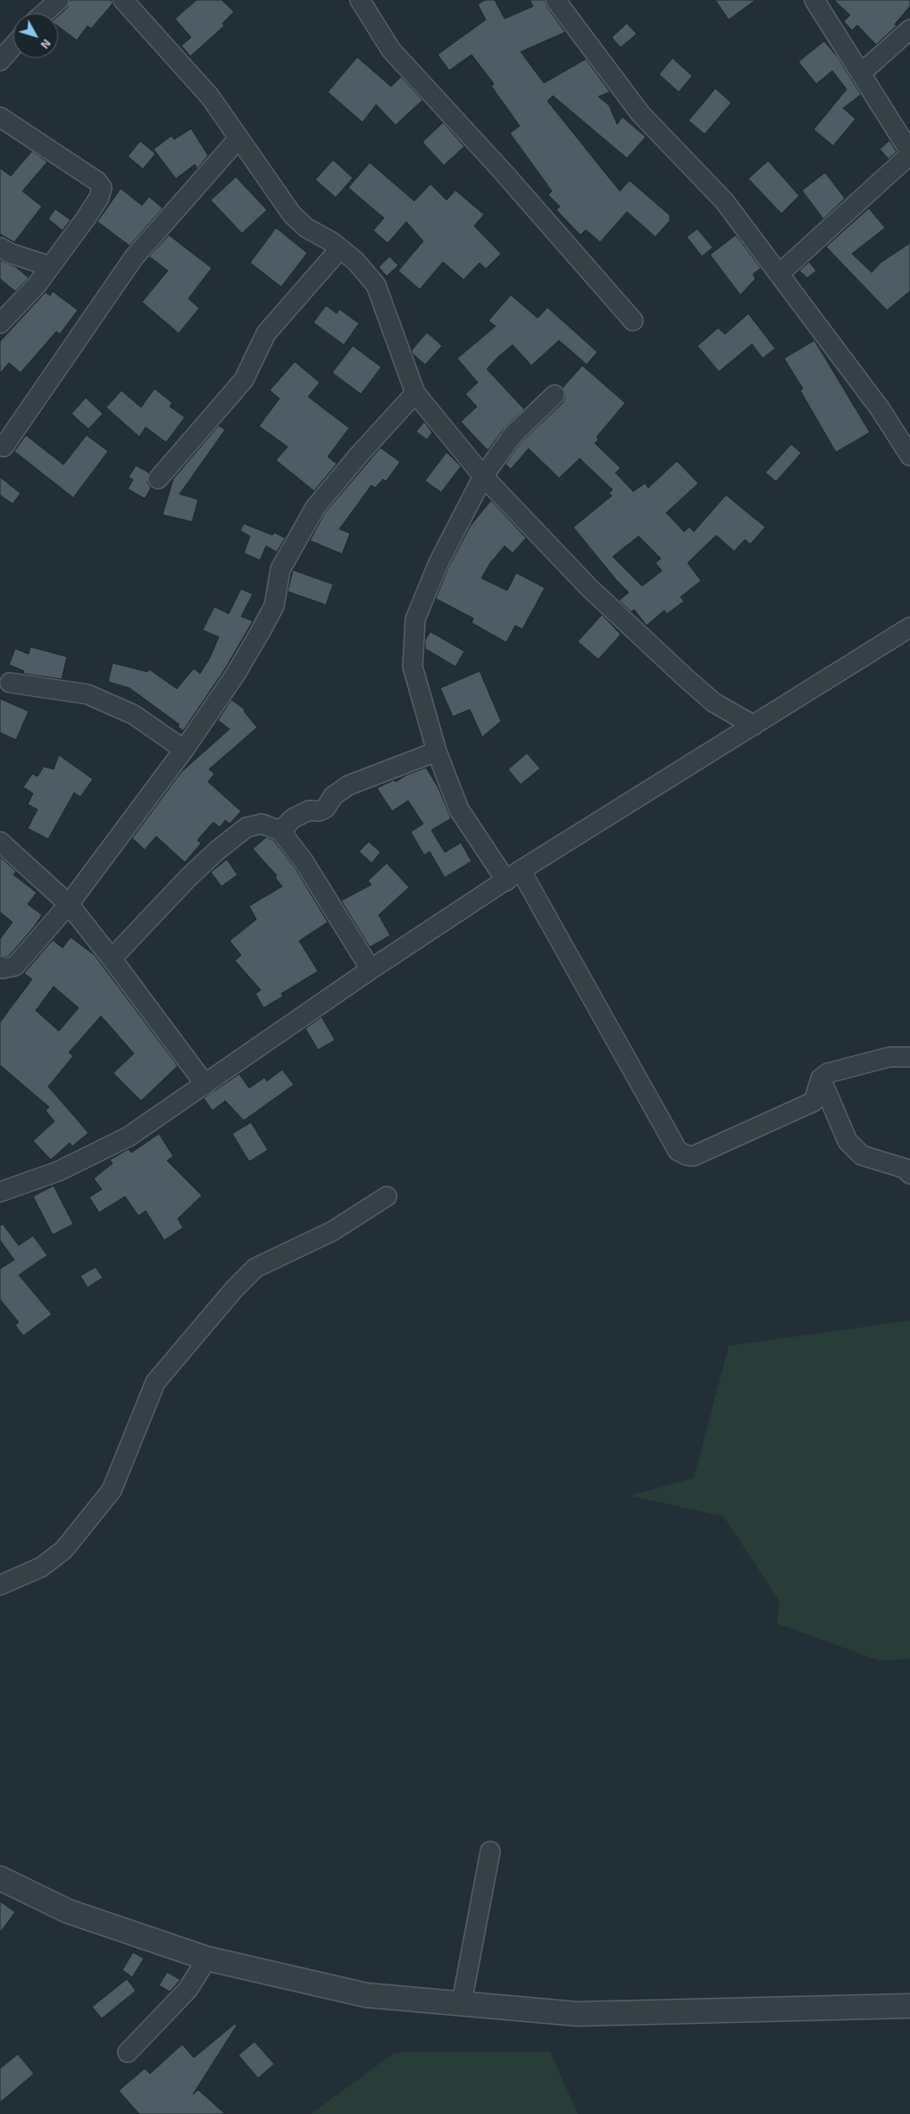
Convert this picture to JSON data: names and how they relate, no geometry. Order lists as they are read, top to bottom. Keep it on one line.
{"north":"bottom right"}
